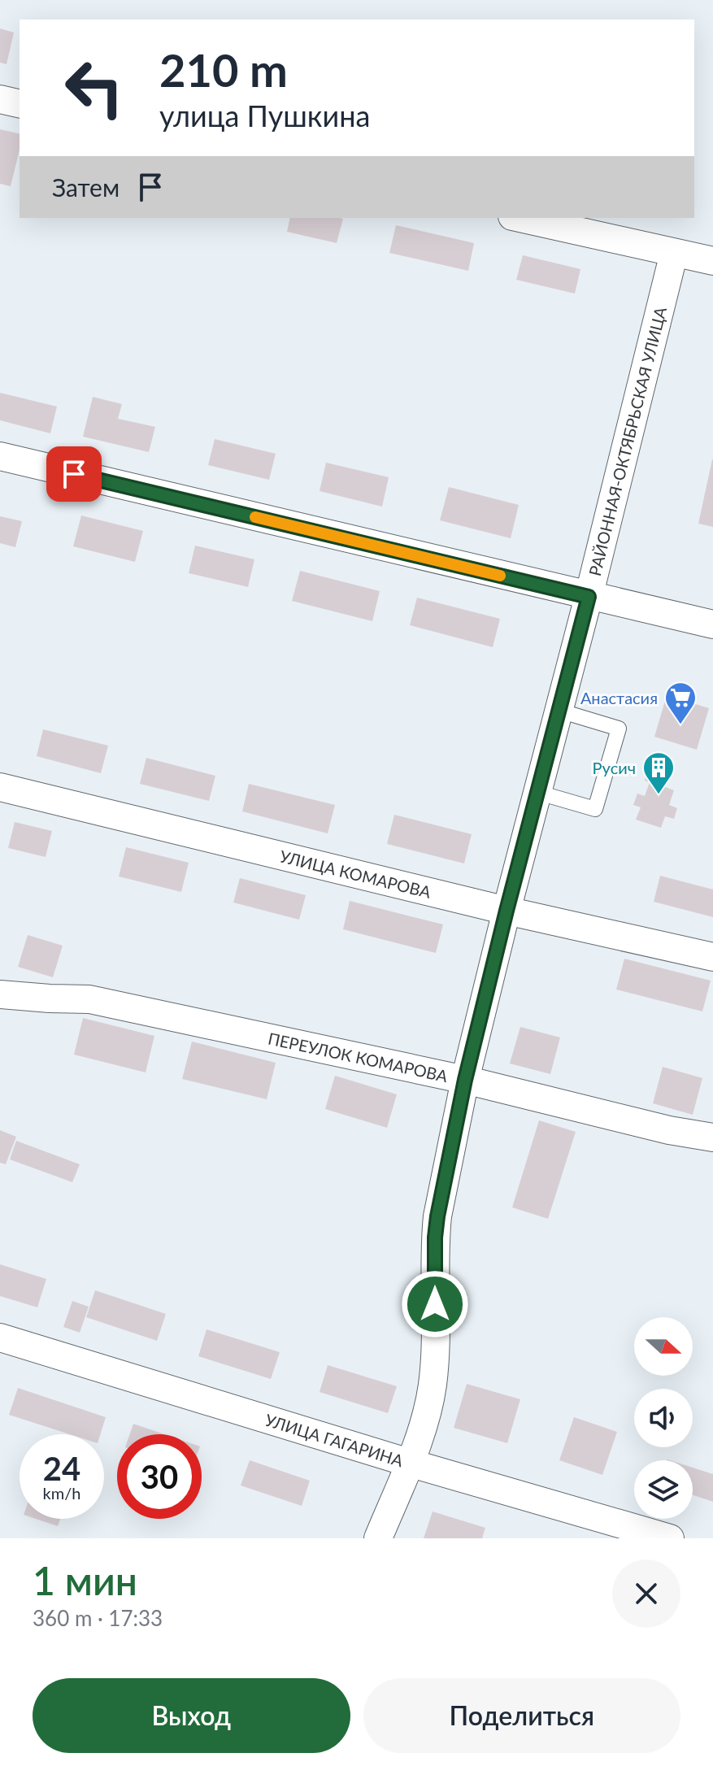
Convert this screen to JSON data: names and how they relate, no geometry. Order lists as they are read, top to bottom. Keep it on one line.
{"streets":{"street":["РАЙОННАЯ-ОКТЯБРЬСКАЯ УЛИЦА","УЛИЦА КОМАРОВА","ПЕРЕУЛОК КОМАРОВА","УЛИЦА ГАГАРИНА"]},"crossings":[["РАЙОННАЯ-ОКТЯБРЬСКАЯ УЛИЦА","УЛИЦА КОМАРОВА"],["РАЙОННАЯ-ОКТЯБРЬСКАЯ УЛИЦА","ПЕРЕУЛОК КОМАРОВА"],["РАЙОННАЯ-ОКТЯБРЬСКАЯ УЛИЦА","УЛИЦА ГАГАРИНА"]],"places":{"supermarket":["Анастасия"],"building":["Русич"]},"north":"right","page":{"turn":["210 m","улица Пушкина"],"then":"Затем","speed":"24 km/h","limit":"30","heading":["1 мин","360 m · 17:33"],"buttons":["Выход","Поделиться"]}}
